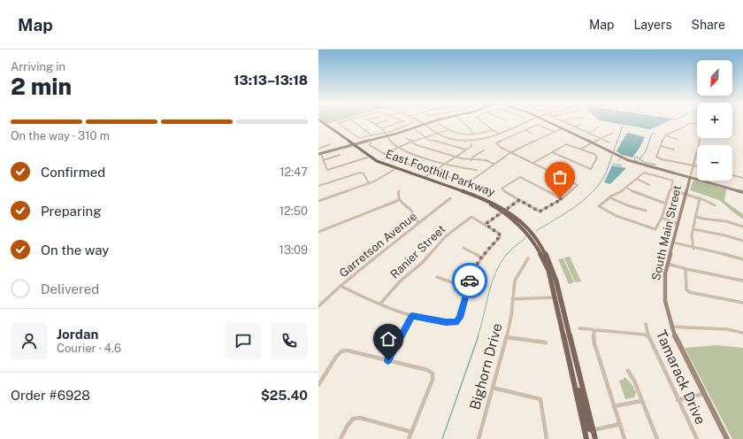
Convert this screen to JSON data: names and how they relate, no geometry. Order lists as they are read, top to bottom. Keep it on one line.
{"streets":{"main road":["East Foothill Parkway","South Main Street"],"street":["Garretson Avenue","Ranier Street","Bighorn Drive","Tamarack Drive"]},"north":"bottom left","page":{"header":"Map","nav":["Map","Layers","Share"],"heading":["2 min","Arriving in","13:13–13:18"],"panel":["Jordan","Courier · 4.6","Order #6928","$25.40"],"map_buttons":["+","−"],"bar":"On the way · 310 m","list":[["Confirmed","12:47"],["Preparing","12:50"],["On the way","13:09"],"Delivered"]}}
